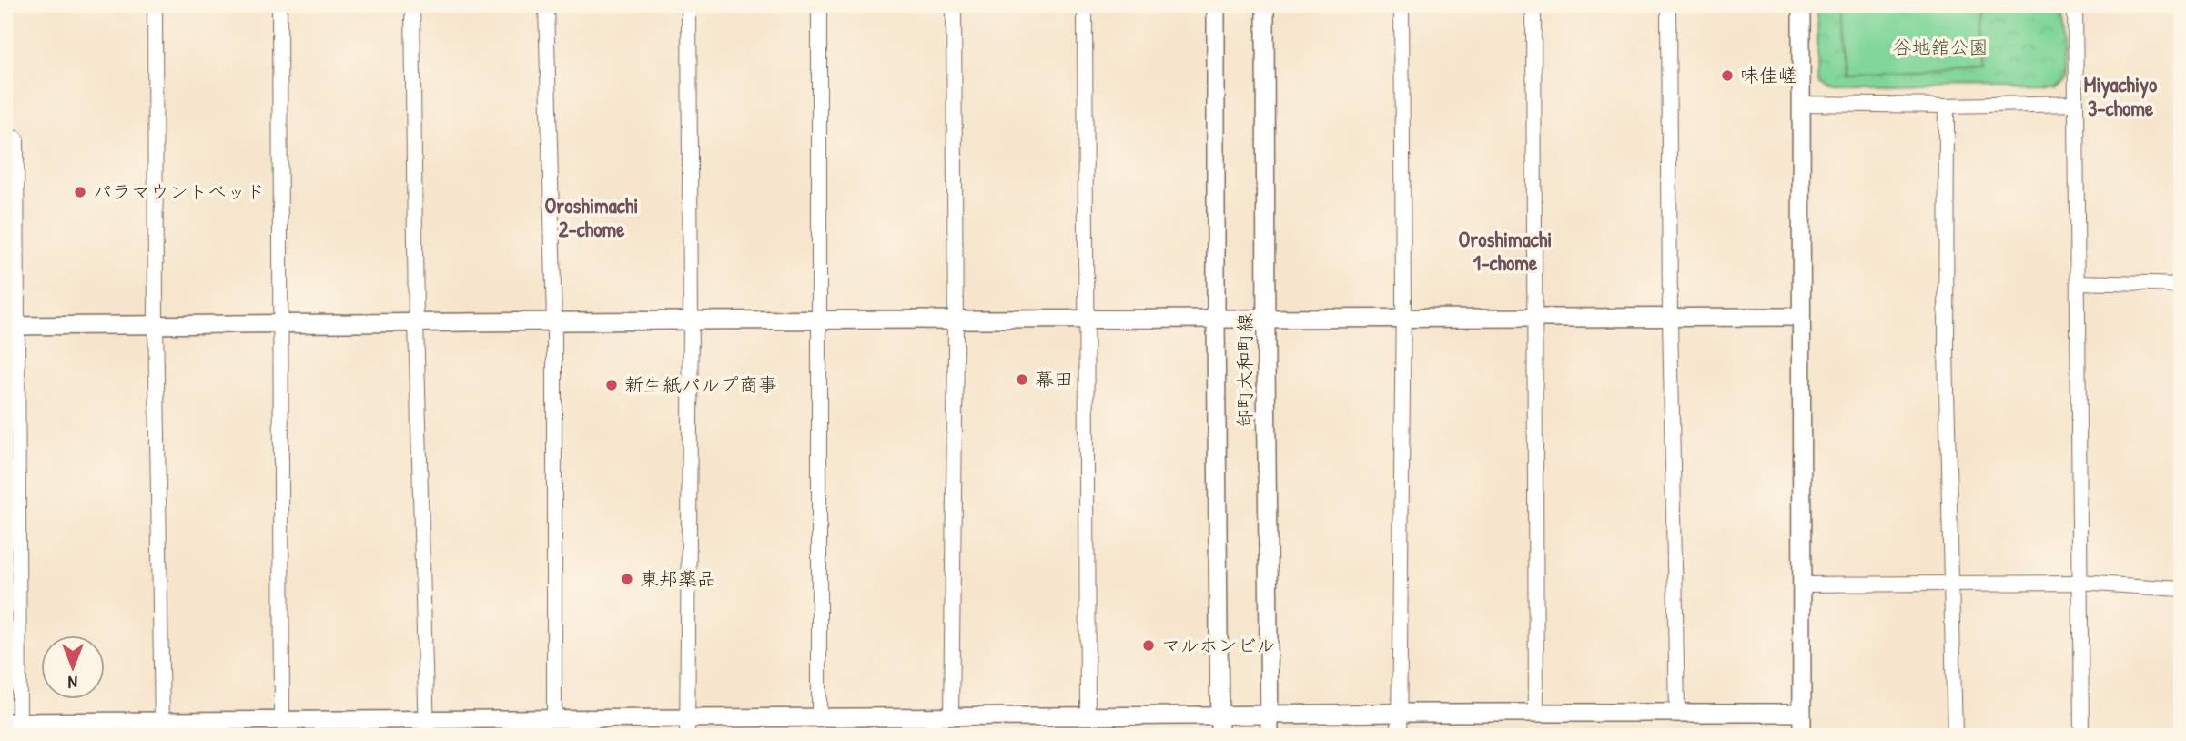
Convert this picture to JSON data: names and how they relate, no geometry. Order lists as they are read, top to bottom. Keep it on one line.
{"streets":{"street":["卸町大和町線"]},"districts":["Miyachiyo 3-chome","Oroshimachi 2-chome","Oroshimachi 1-chome"],"parks":["谷地舘公園"],"places":["味佳嵯","パラマウントベッド","幕田","新生紙パルプ商事","東邦薬品","マルホンビル"],"north":"bottom"}
